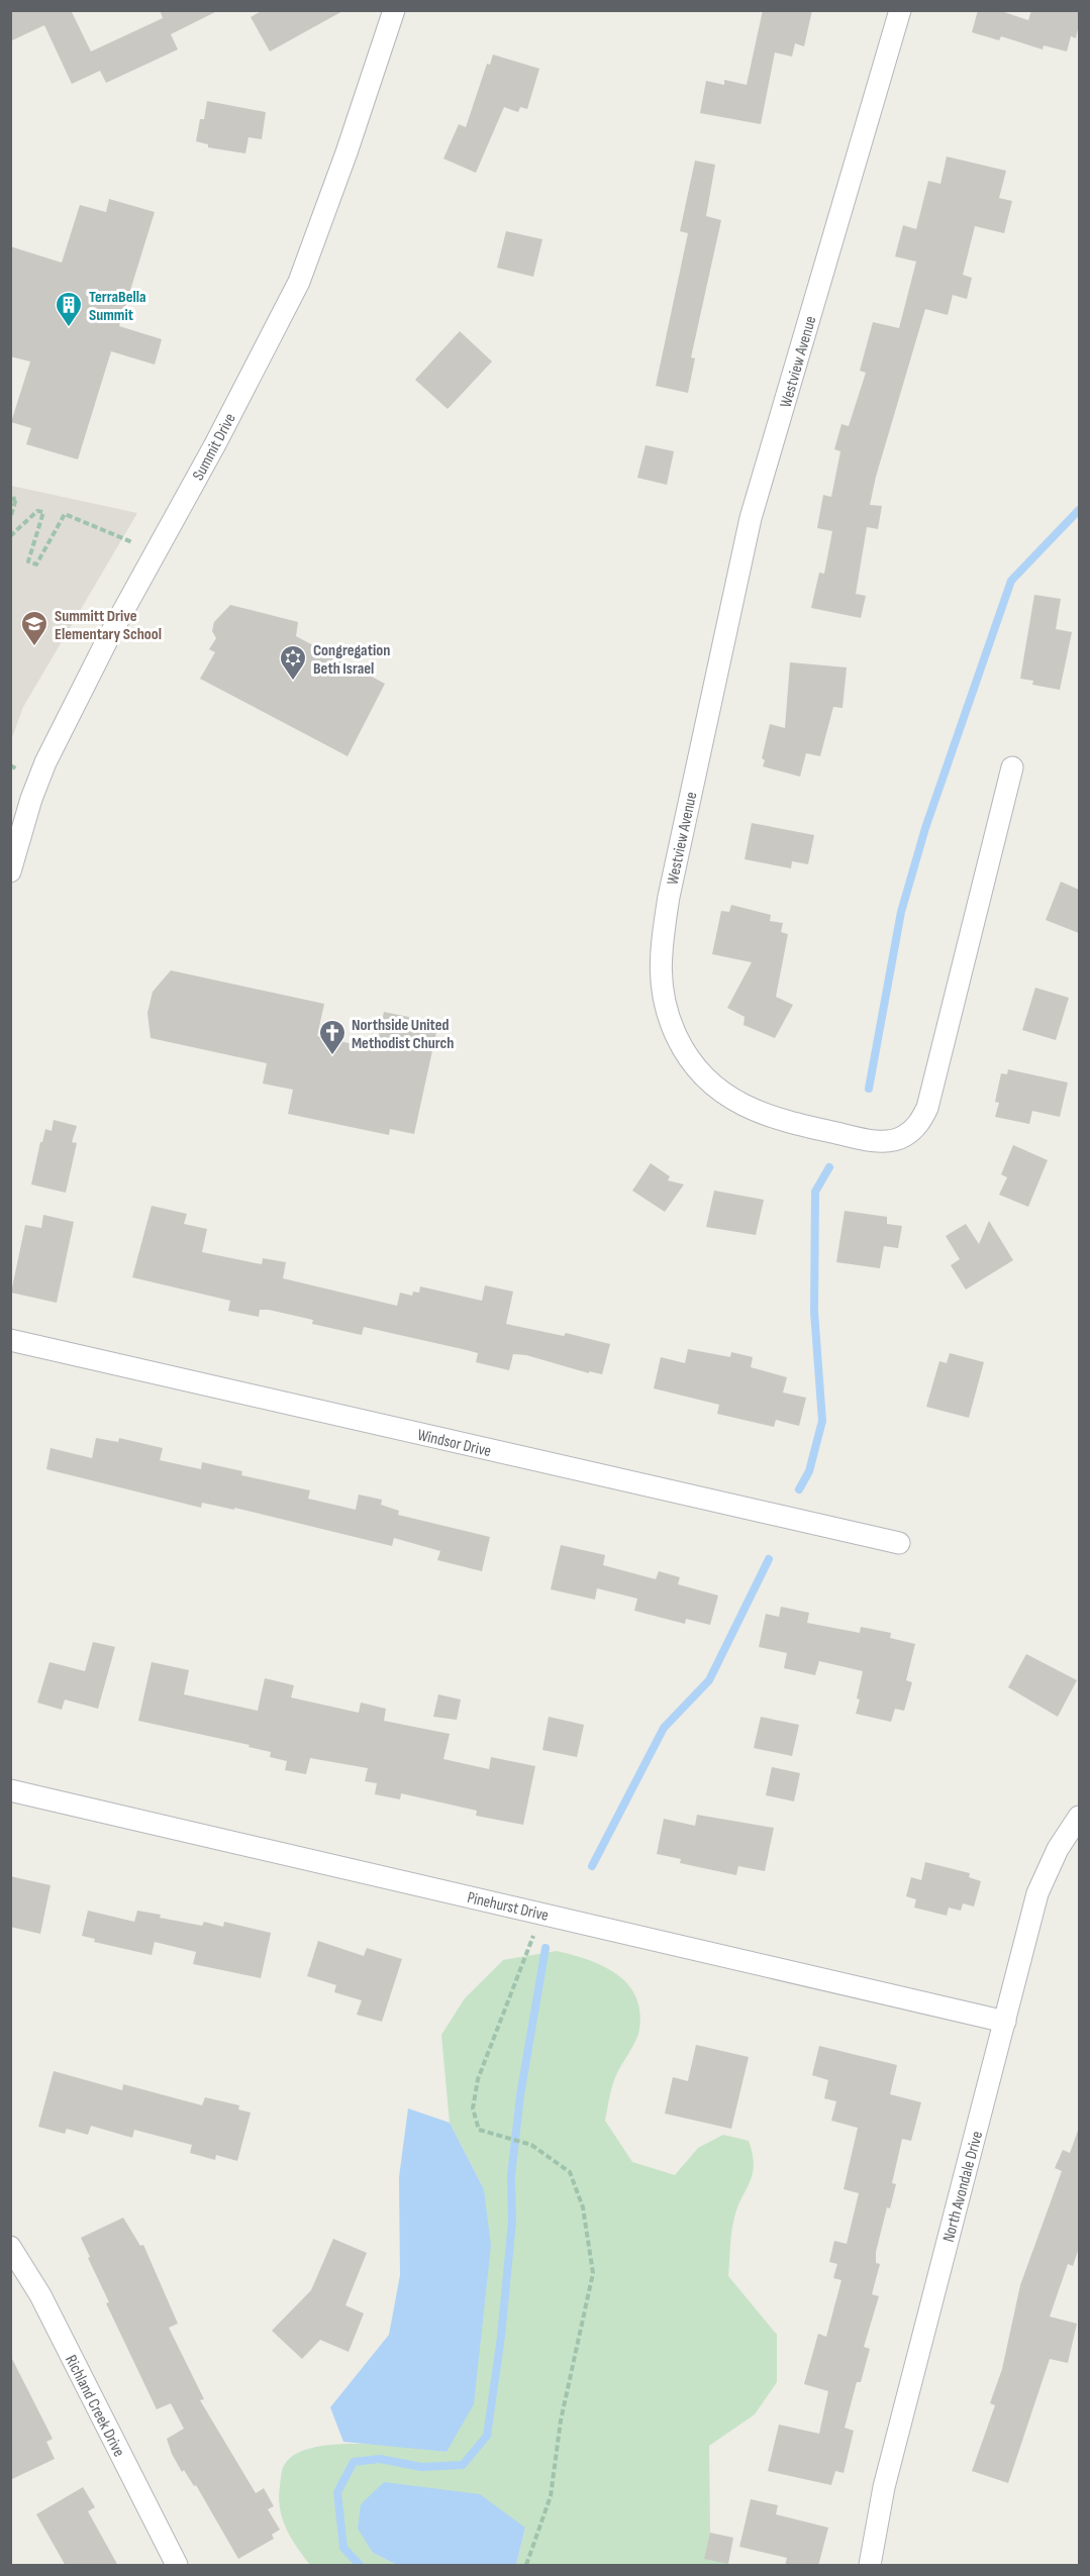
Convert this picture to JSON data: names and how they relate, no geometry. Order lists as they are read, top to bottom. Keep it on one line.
{"streets":{"street":["Westview Avenue","Summit Drive","Windsor Drive","Pinehurst Drive","North Avondale Drive","Richland Creek Drive"]},"crossings":[["Pinehurst Drive","North Avondale Drive"]],"places":{"building":["TerraBella Summit"],"school or university":["Summitt Drive Elementary School"],"synagogue":["Congregation Beth Israel"],"church":["Northside United Methodist Church"]}}
